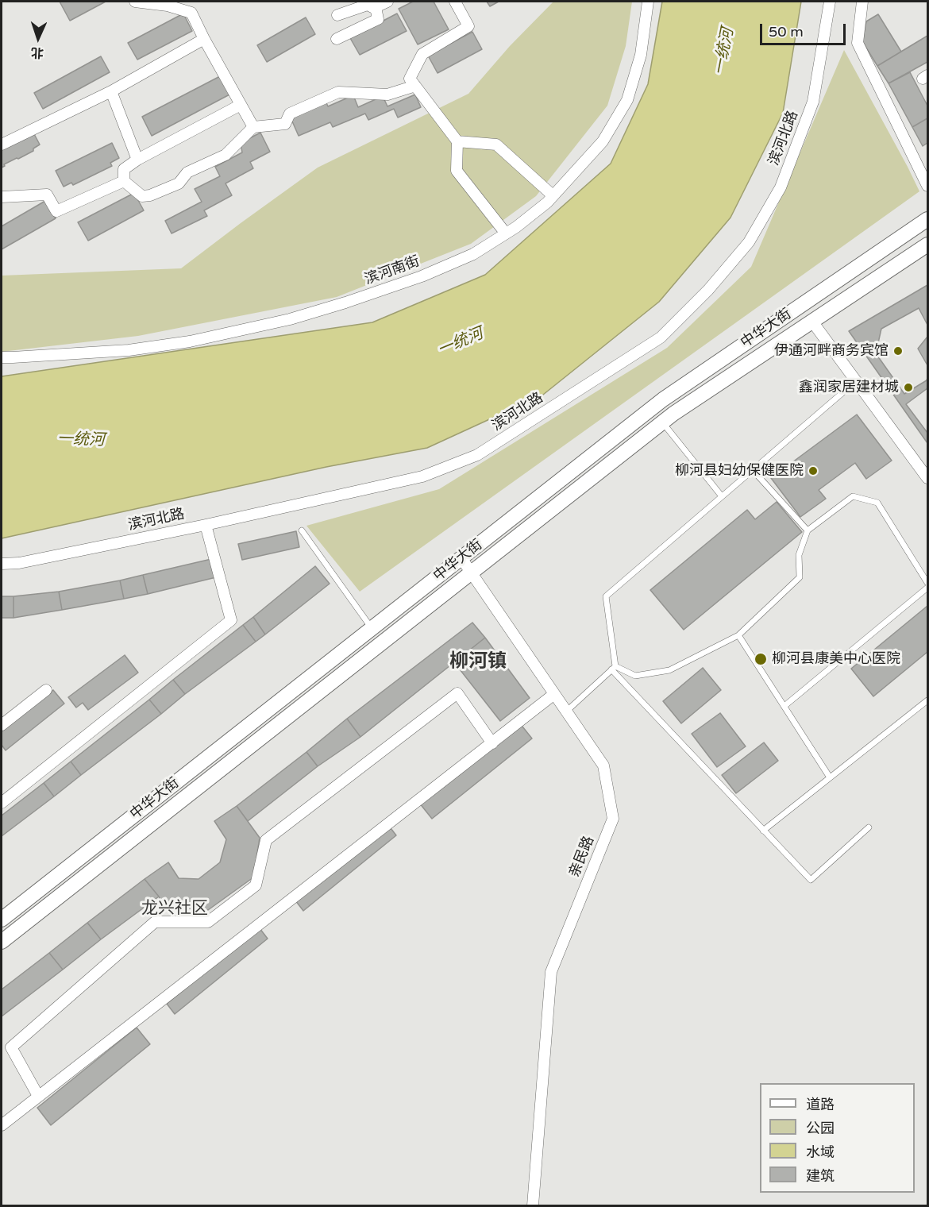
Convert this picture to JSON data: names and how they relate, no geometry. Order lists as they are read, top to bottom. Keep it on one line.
{"streets":{"main road":["中华大街"],"street":["滨河北路","滨河南街","亲民路"]},"crossings":[["中华大街","亲民路"]],"districts":["柳河镇","龙兴社区"],"water":["一统河"],"places":["伊通河畔商务宾馆","鑫润家居建材城","柳河县妇幼保健医院","柳河县康美中心医院"],"legend":["道路","公园","水域","建筑"],"scale_bar":"50 m","north":"bottom"}
